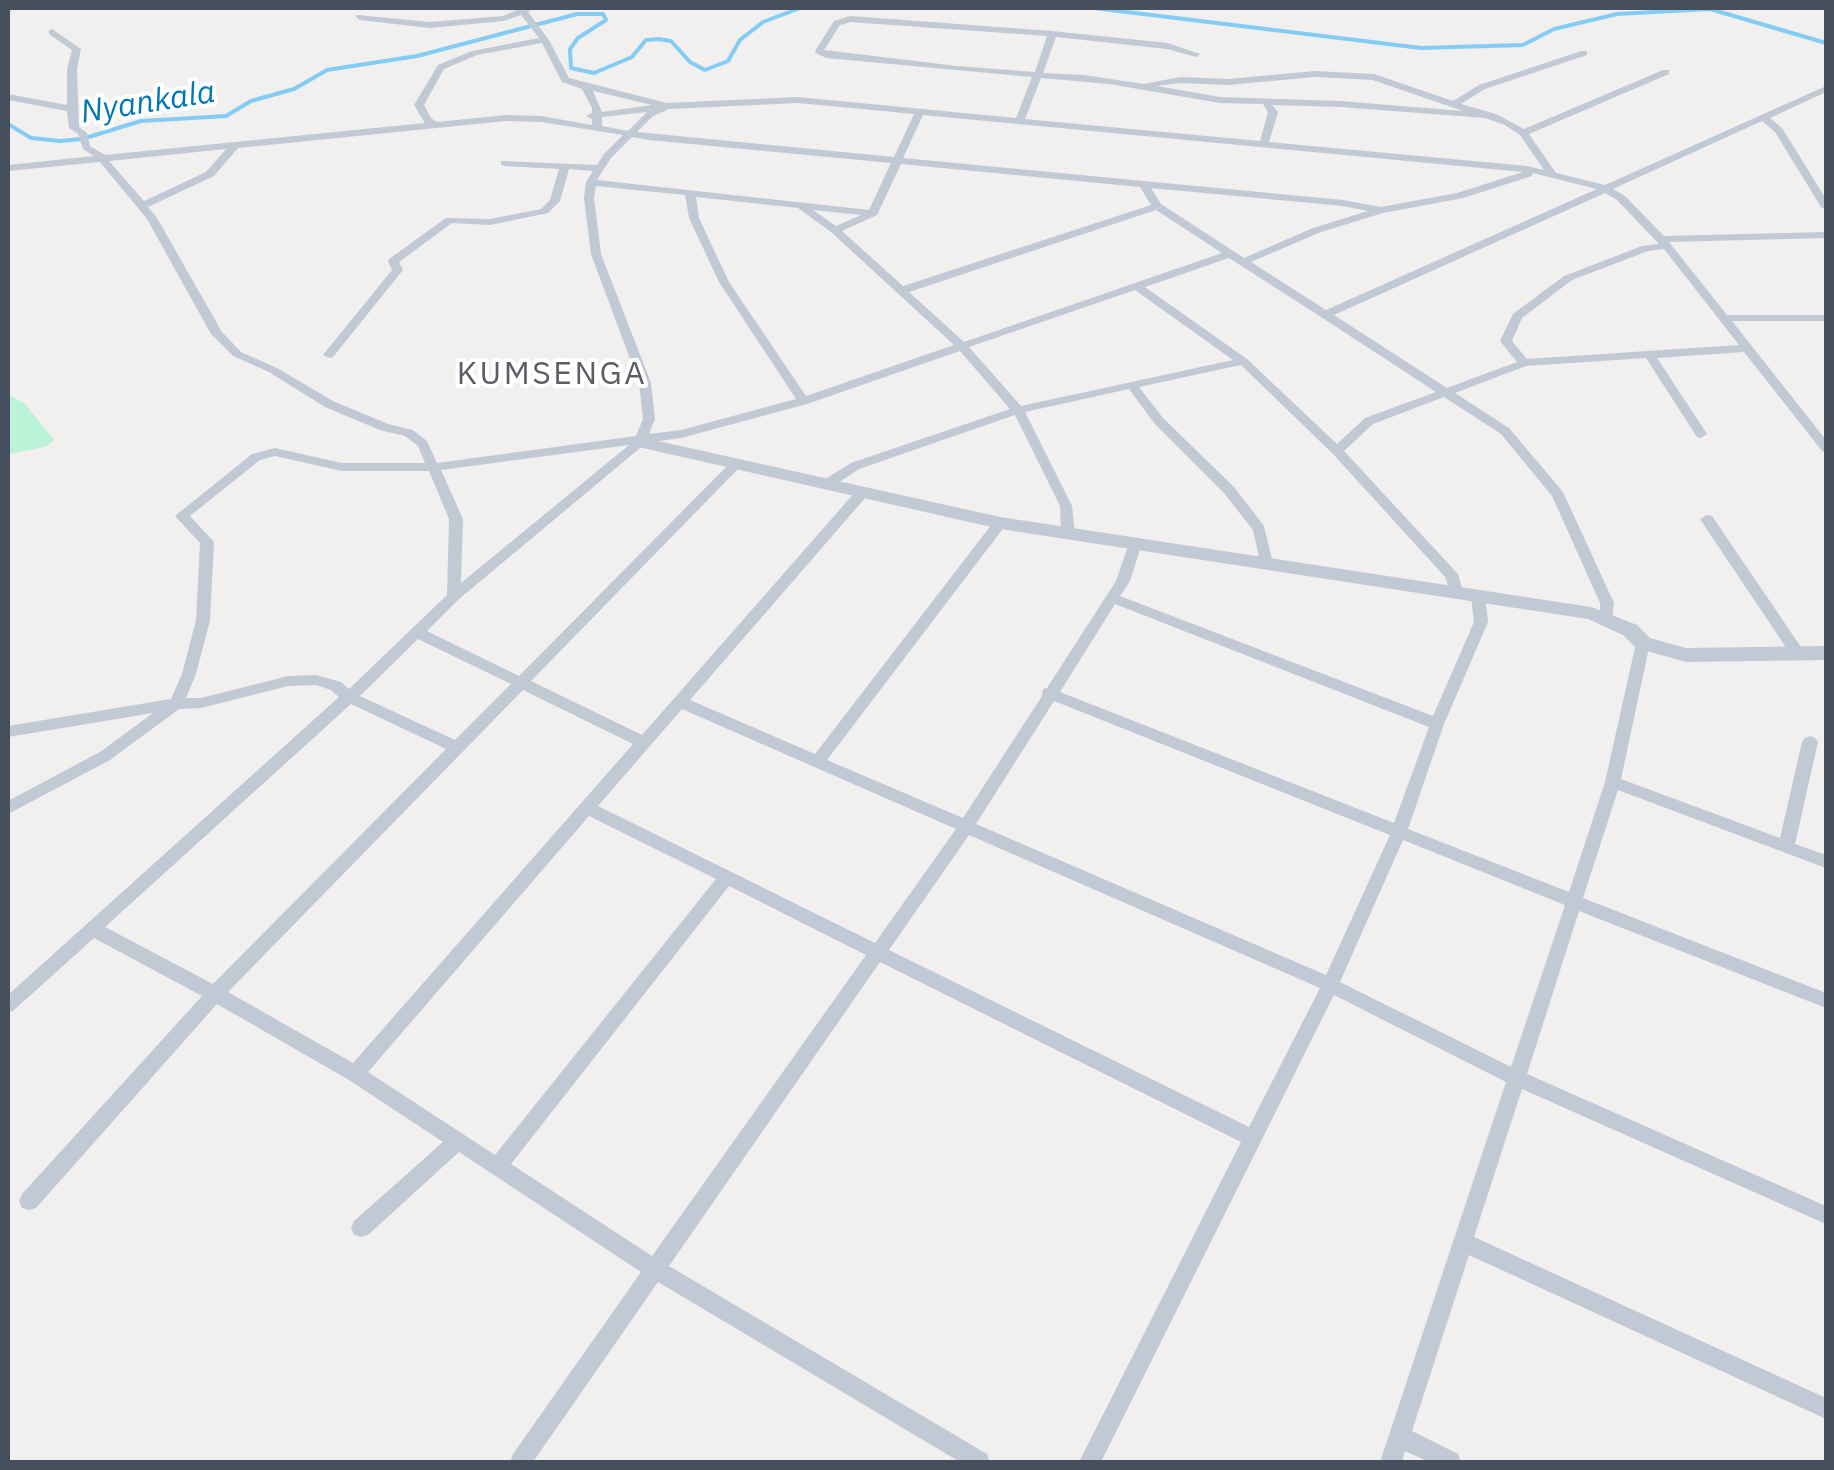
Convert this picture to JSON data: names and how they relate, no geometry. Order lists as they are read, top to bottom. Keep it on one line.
{"districts":["KUMSENGA"],"water":["Nyankala"]}
